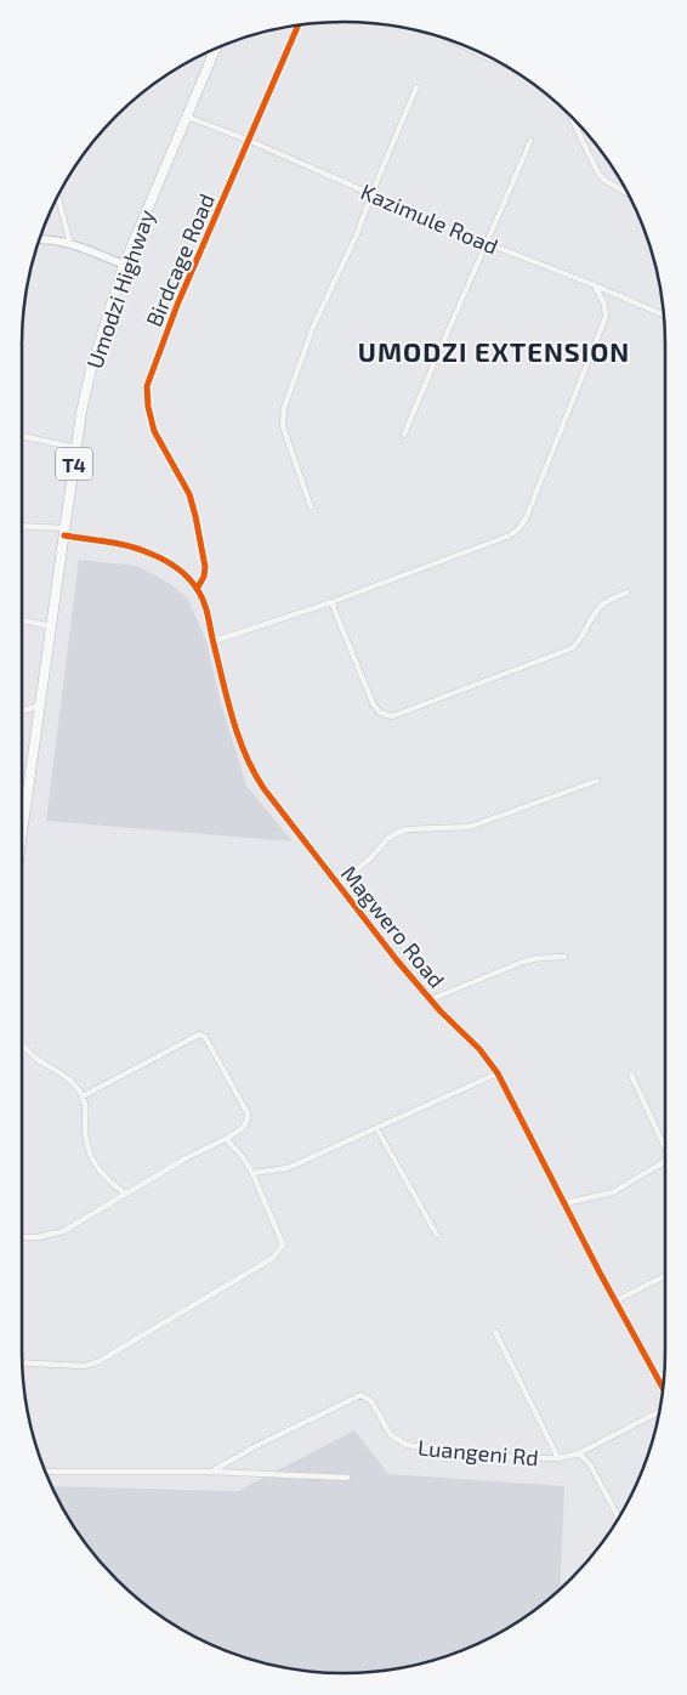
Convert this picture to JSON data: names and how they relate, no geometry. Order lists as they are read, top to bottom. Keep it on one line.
{"streets":{"highway":["Umodzi Highway","T4"],"street":["Kazimule Road","Birdcage Road","Magwero Road","Luangeni Rd"]},"crossings":[["Kazimule Road","Birdcage Road"],["Kazimule Road","Umodzi Highway"],["Birdcage Road","Magwero Road"],["Umodzi Highway","Magwero Road"]],"districts":["UMODZI EXTENSION"]}
